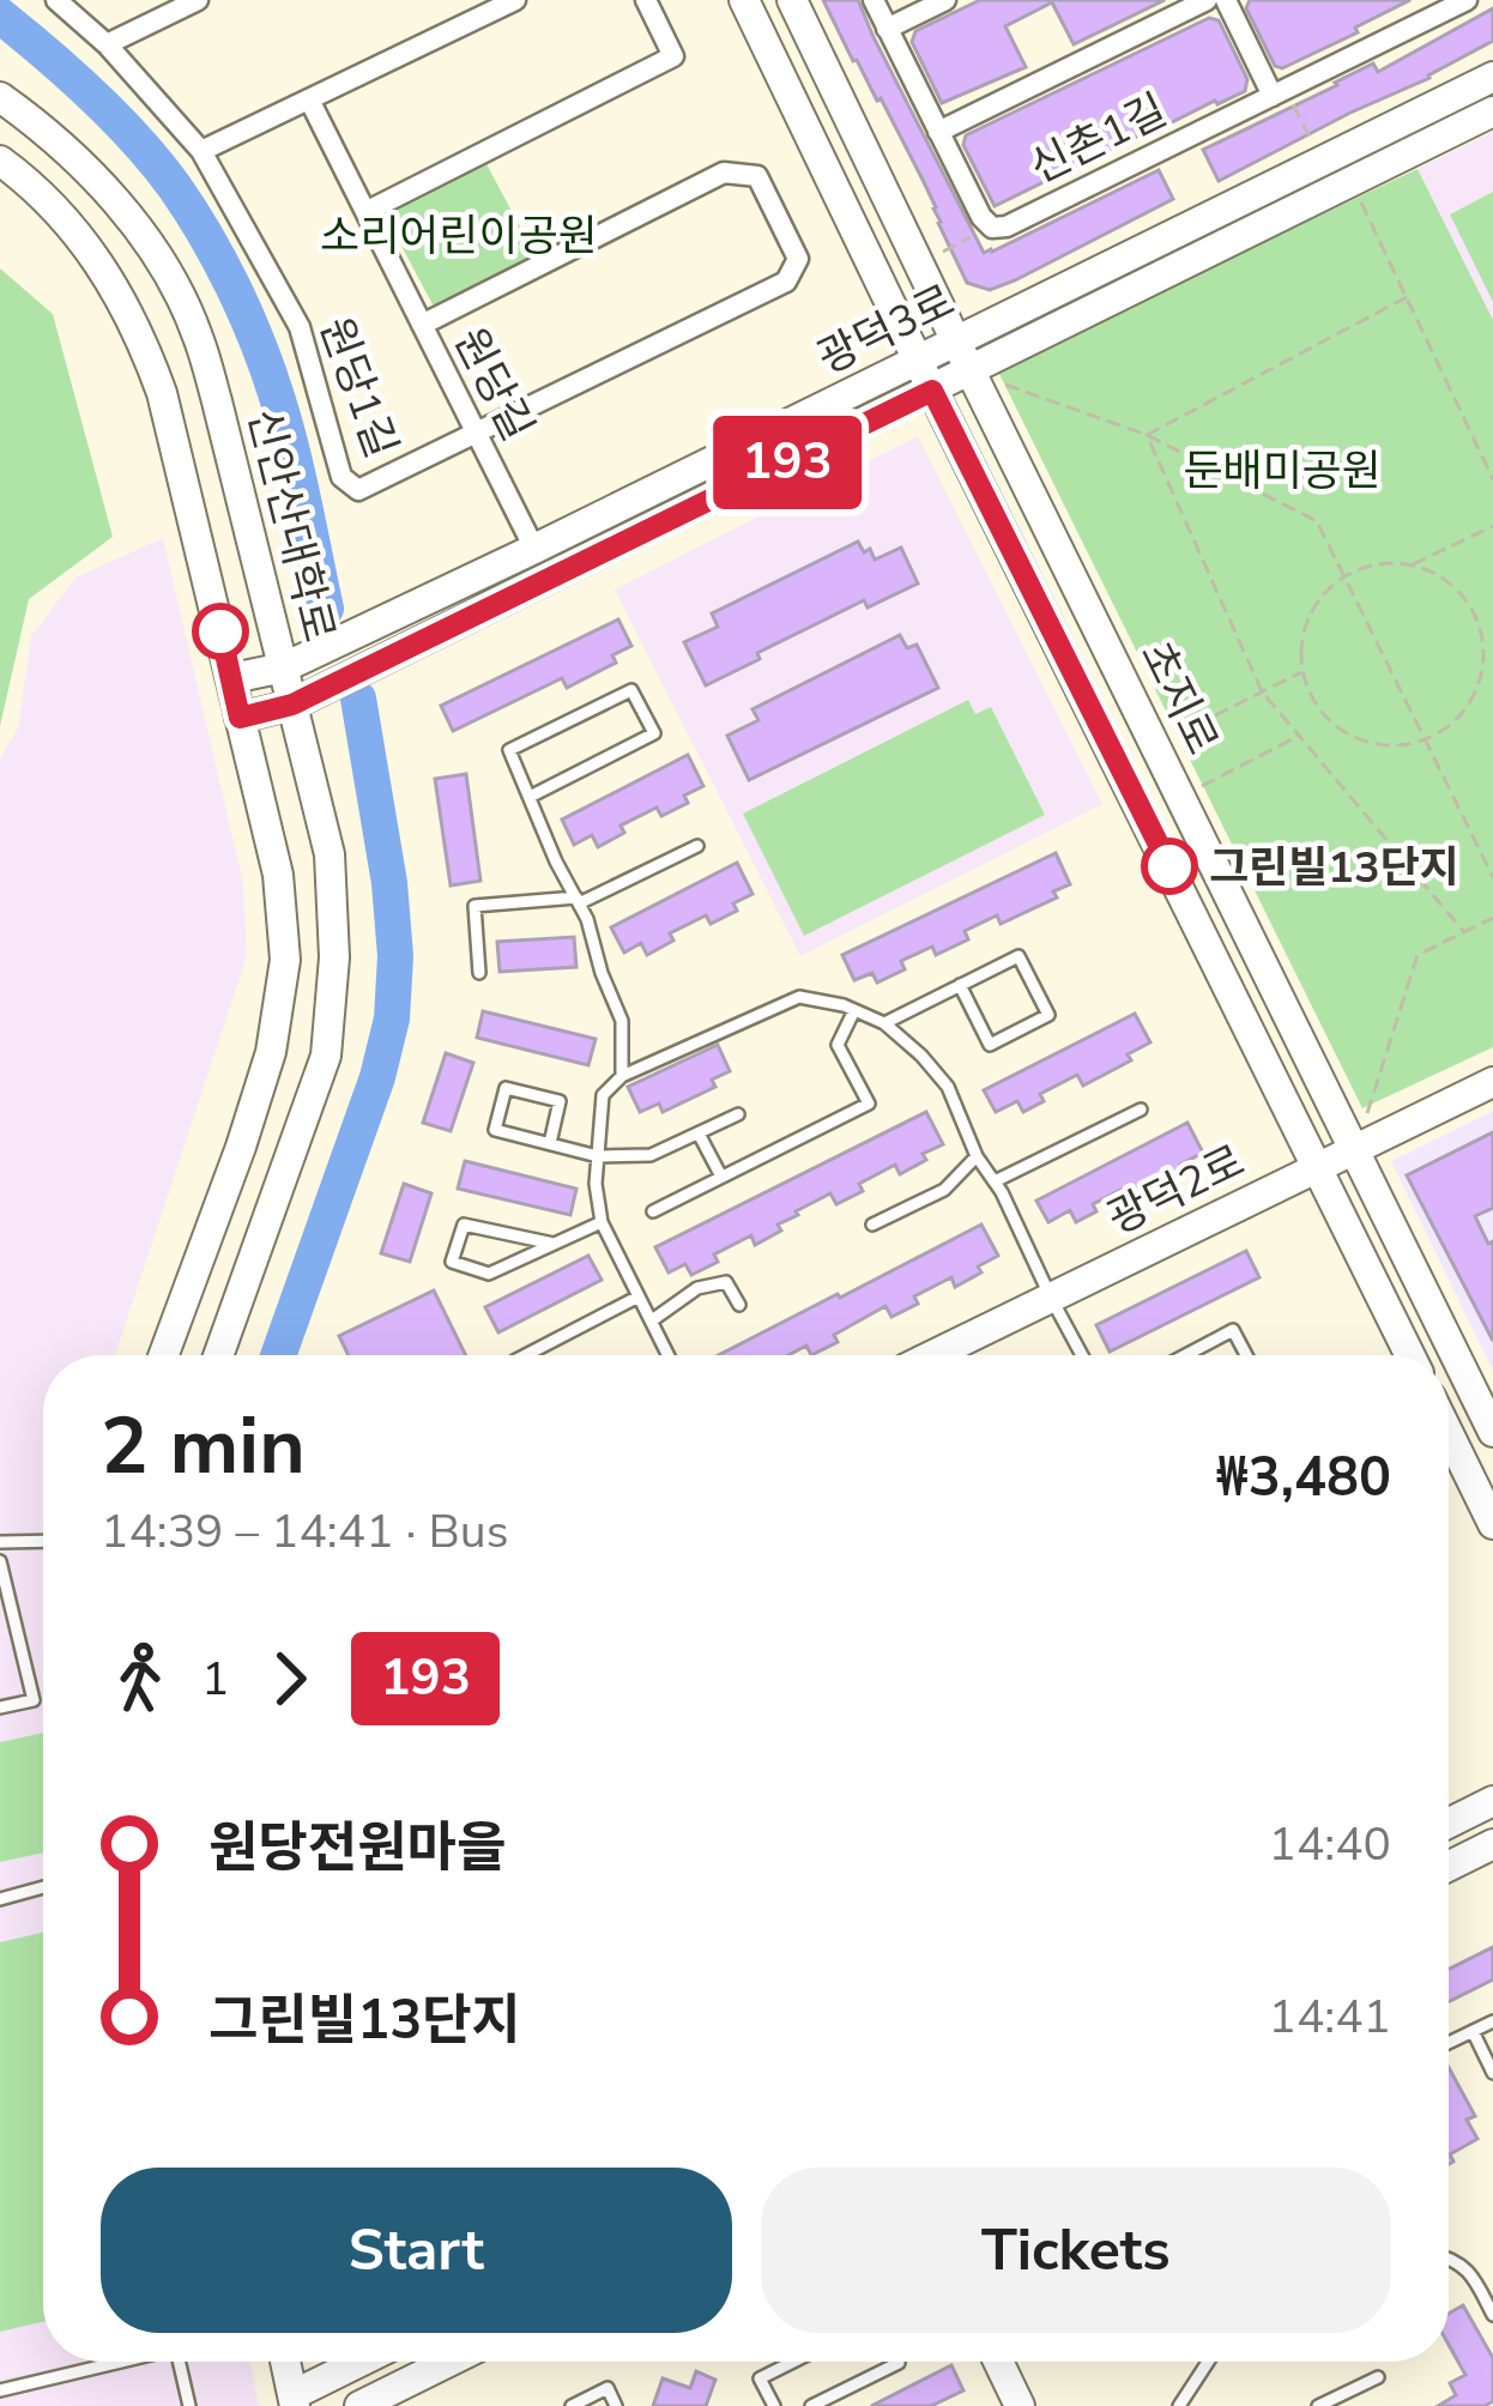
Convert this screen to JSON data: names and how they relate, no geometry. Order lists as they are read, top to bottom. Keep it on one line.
{"streets":{"street":["신촌1길","광덕3로","원당길","원당1길","신안산대학로","초지로","광덕2로"]},"crossings":[["광덕3로","원당길"],["광덕3로","신안산대학로"],["광덕3로","초지로"],["원당길","원당1길"],["초지로","광덕2로"]],"parks":["소리어린이공원","둔배미공원"],"places":["그린빌13단지"],"lines":["bus line 193"],"page":{"on_map":"193","heading":["2 min","14:39 – 14:41 · Bus","₩3,480"],"legs":["1","193"],"list":[{"name":"원당전원마을","value":"14:40"},{"name":"그린빌13단지","value":"14:41"}],"buttons":["Start","Tickets"]}}
